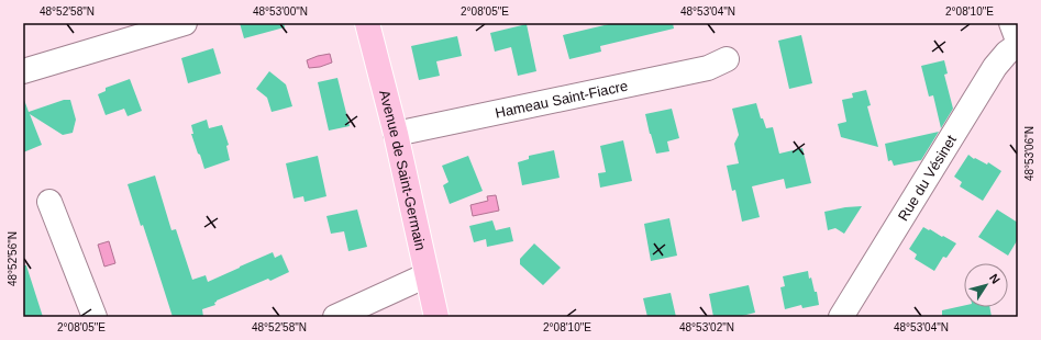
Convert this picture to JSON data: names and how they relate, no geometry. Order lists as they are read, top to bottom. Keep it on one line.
{"streets":{"main road":["Avenue de Saint-Germain"],"street":["Hameau Saint-Fiacre","Rue du Vésinet"]},"crossings":[["Hameau Saint-Fiacre","Avenue de Saint-Germain"]],"north":"top right","coordinates":["48°52'58\"N","48°53'00\"N","2°08'05\"E","48°53'04\"N","2°08'10\"E","48°53'06\"N","48°52'56\"N","48°53'02\"N"]}
